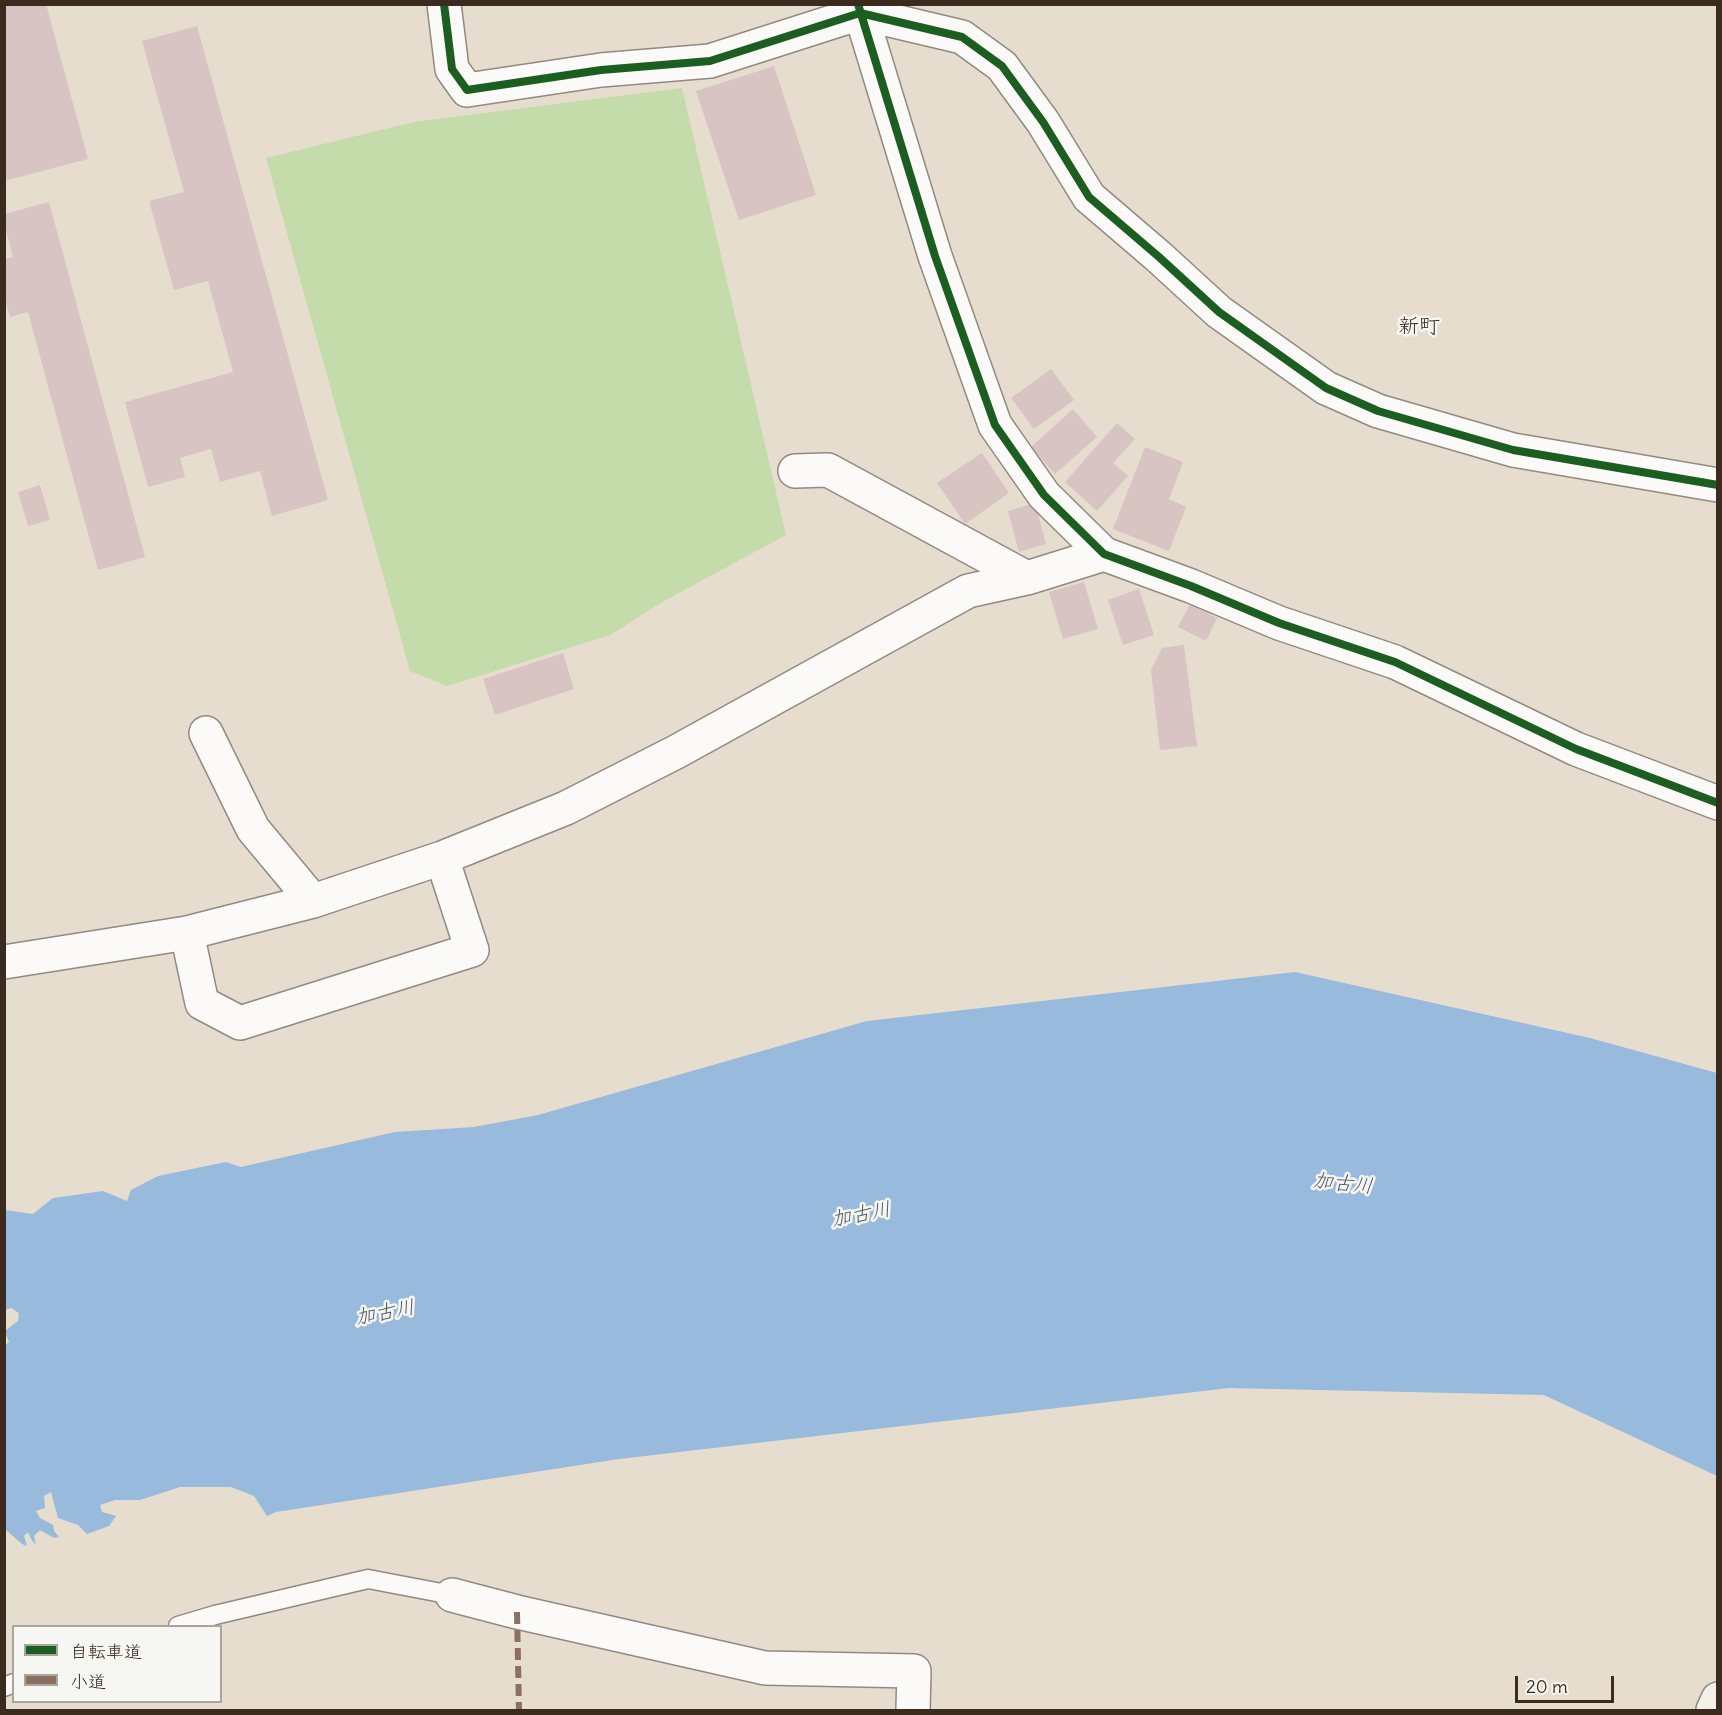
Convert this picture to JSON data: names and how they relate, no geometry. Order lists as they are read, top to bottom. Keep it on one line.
{"districts":["新町"],"water":["加古川"],"legend":["自転車道","小道"],"scale_bar":"20 m"}
